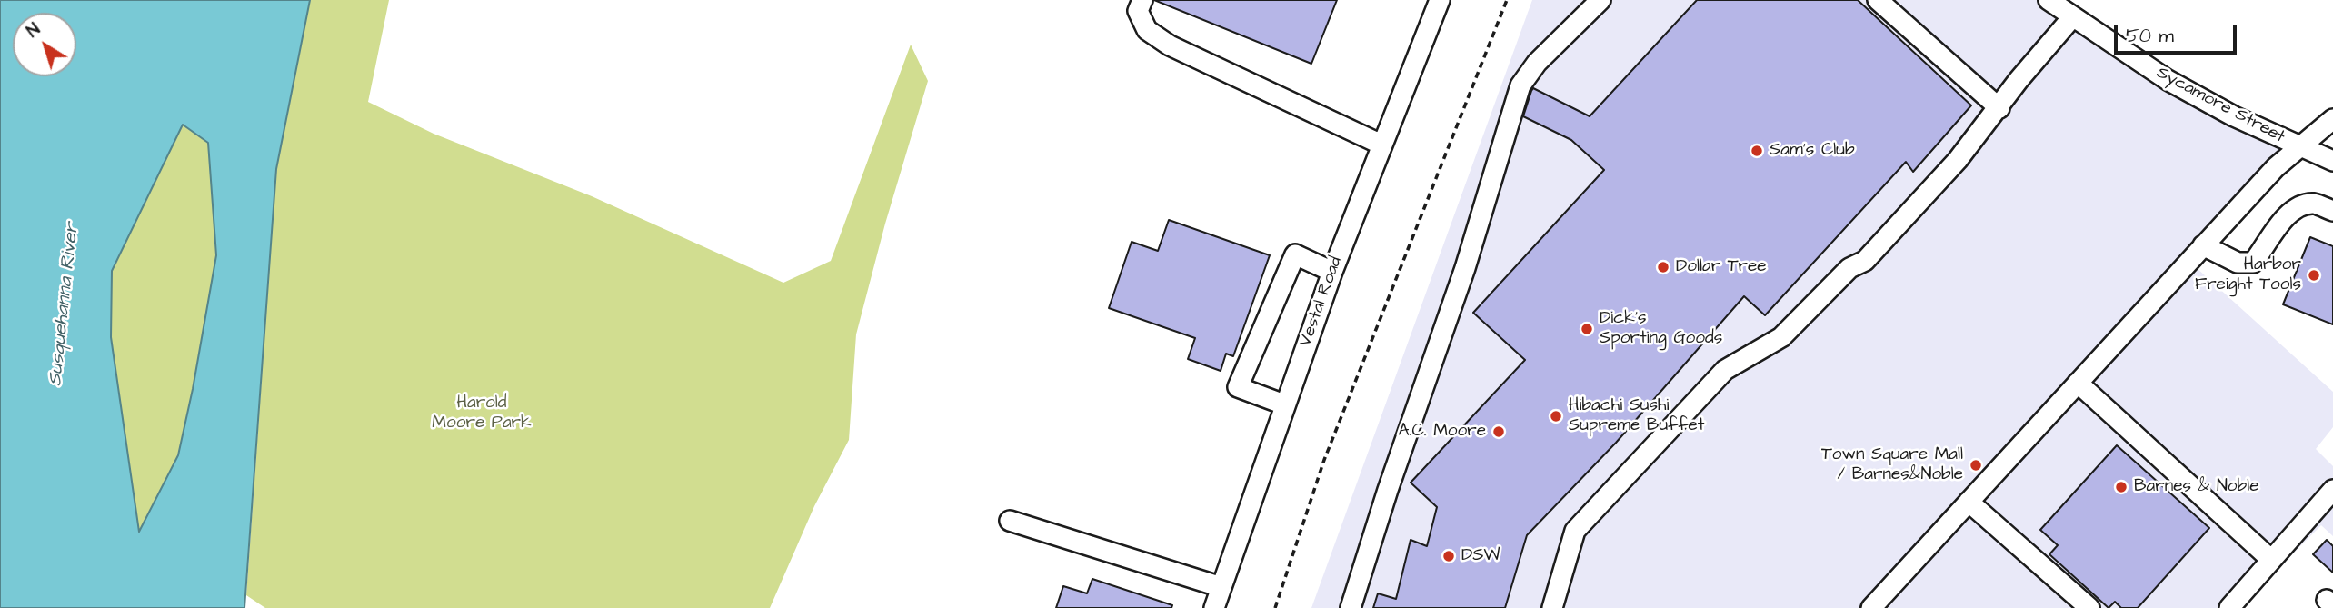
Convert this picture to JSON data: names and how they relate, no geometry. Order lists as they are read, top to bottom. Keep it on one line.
{"streets":{"street":["Sycamore Street","Vestal Road"]},"water":["Susquehanna River"],"parks":["Harold Moore Park"],"places":["Sam's Club","Dollar Tree","Harbor Freight Tools","Dick's Sporting Goods","Hibachi Sushi Supreme Buffet","A.C. Moore","Town Square Mall / Barnes&Noble","Barnes & Noble","DSW"],"scale_bar":"50 m","north":"top left"}
